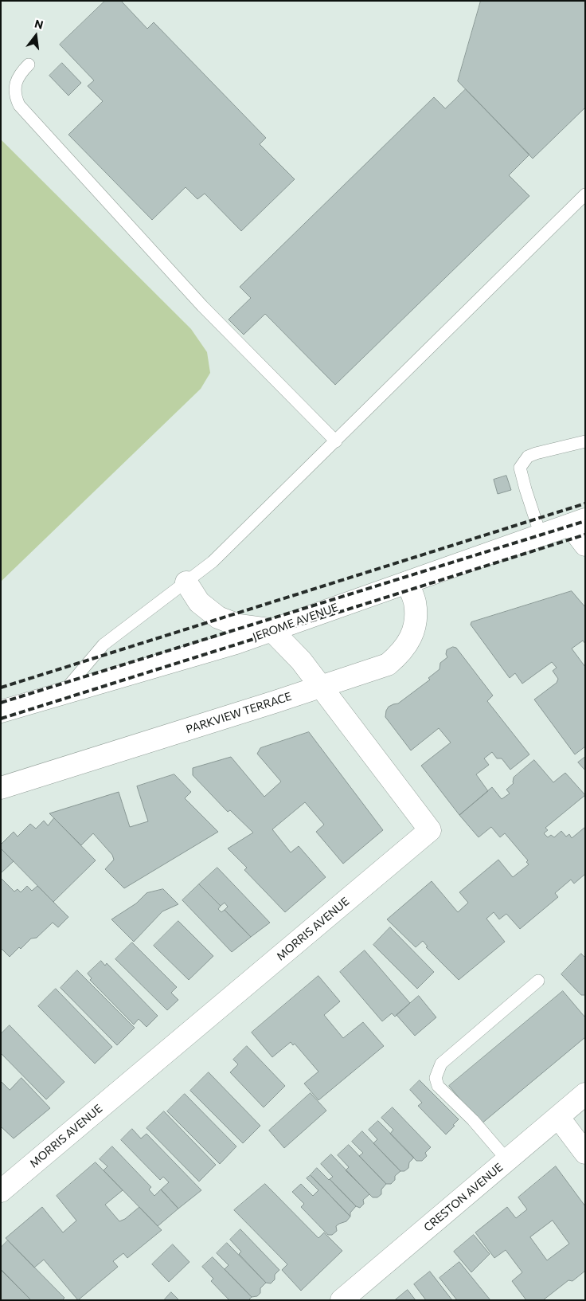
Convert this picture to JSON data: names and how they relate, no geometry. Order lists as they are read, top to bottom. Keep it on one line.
{"streets":{"street":["JEROME AVENUE","PARKVIEW TERRACE","MORRIS AVENUE","CRESTON AVENUE"]},"crossings":[["JEROME AVENUE","PARKVIEW TERRACE"],["JEROME AVENUE","MORRIS AVENUE"],["PARKVIEW TERRACE","MORRIS AVENUE"]],"north":"top"}
